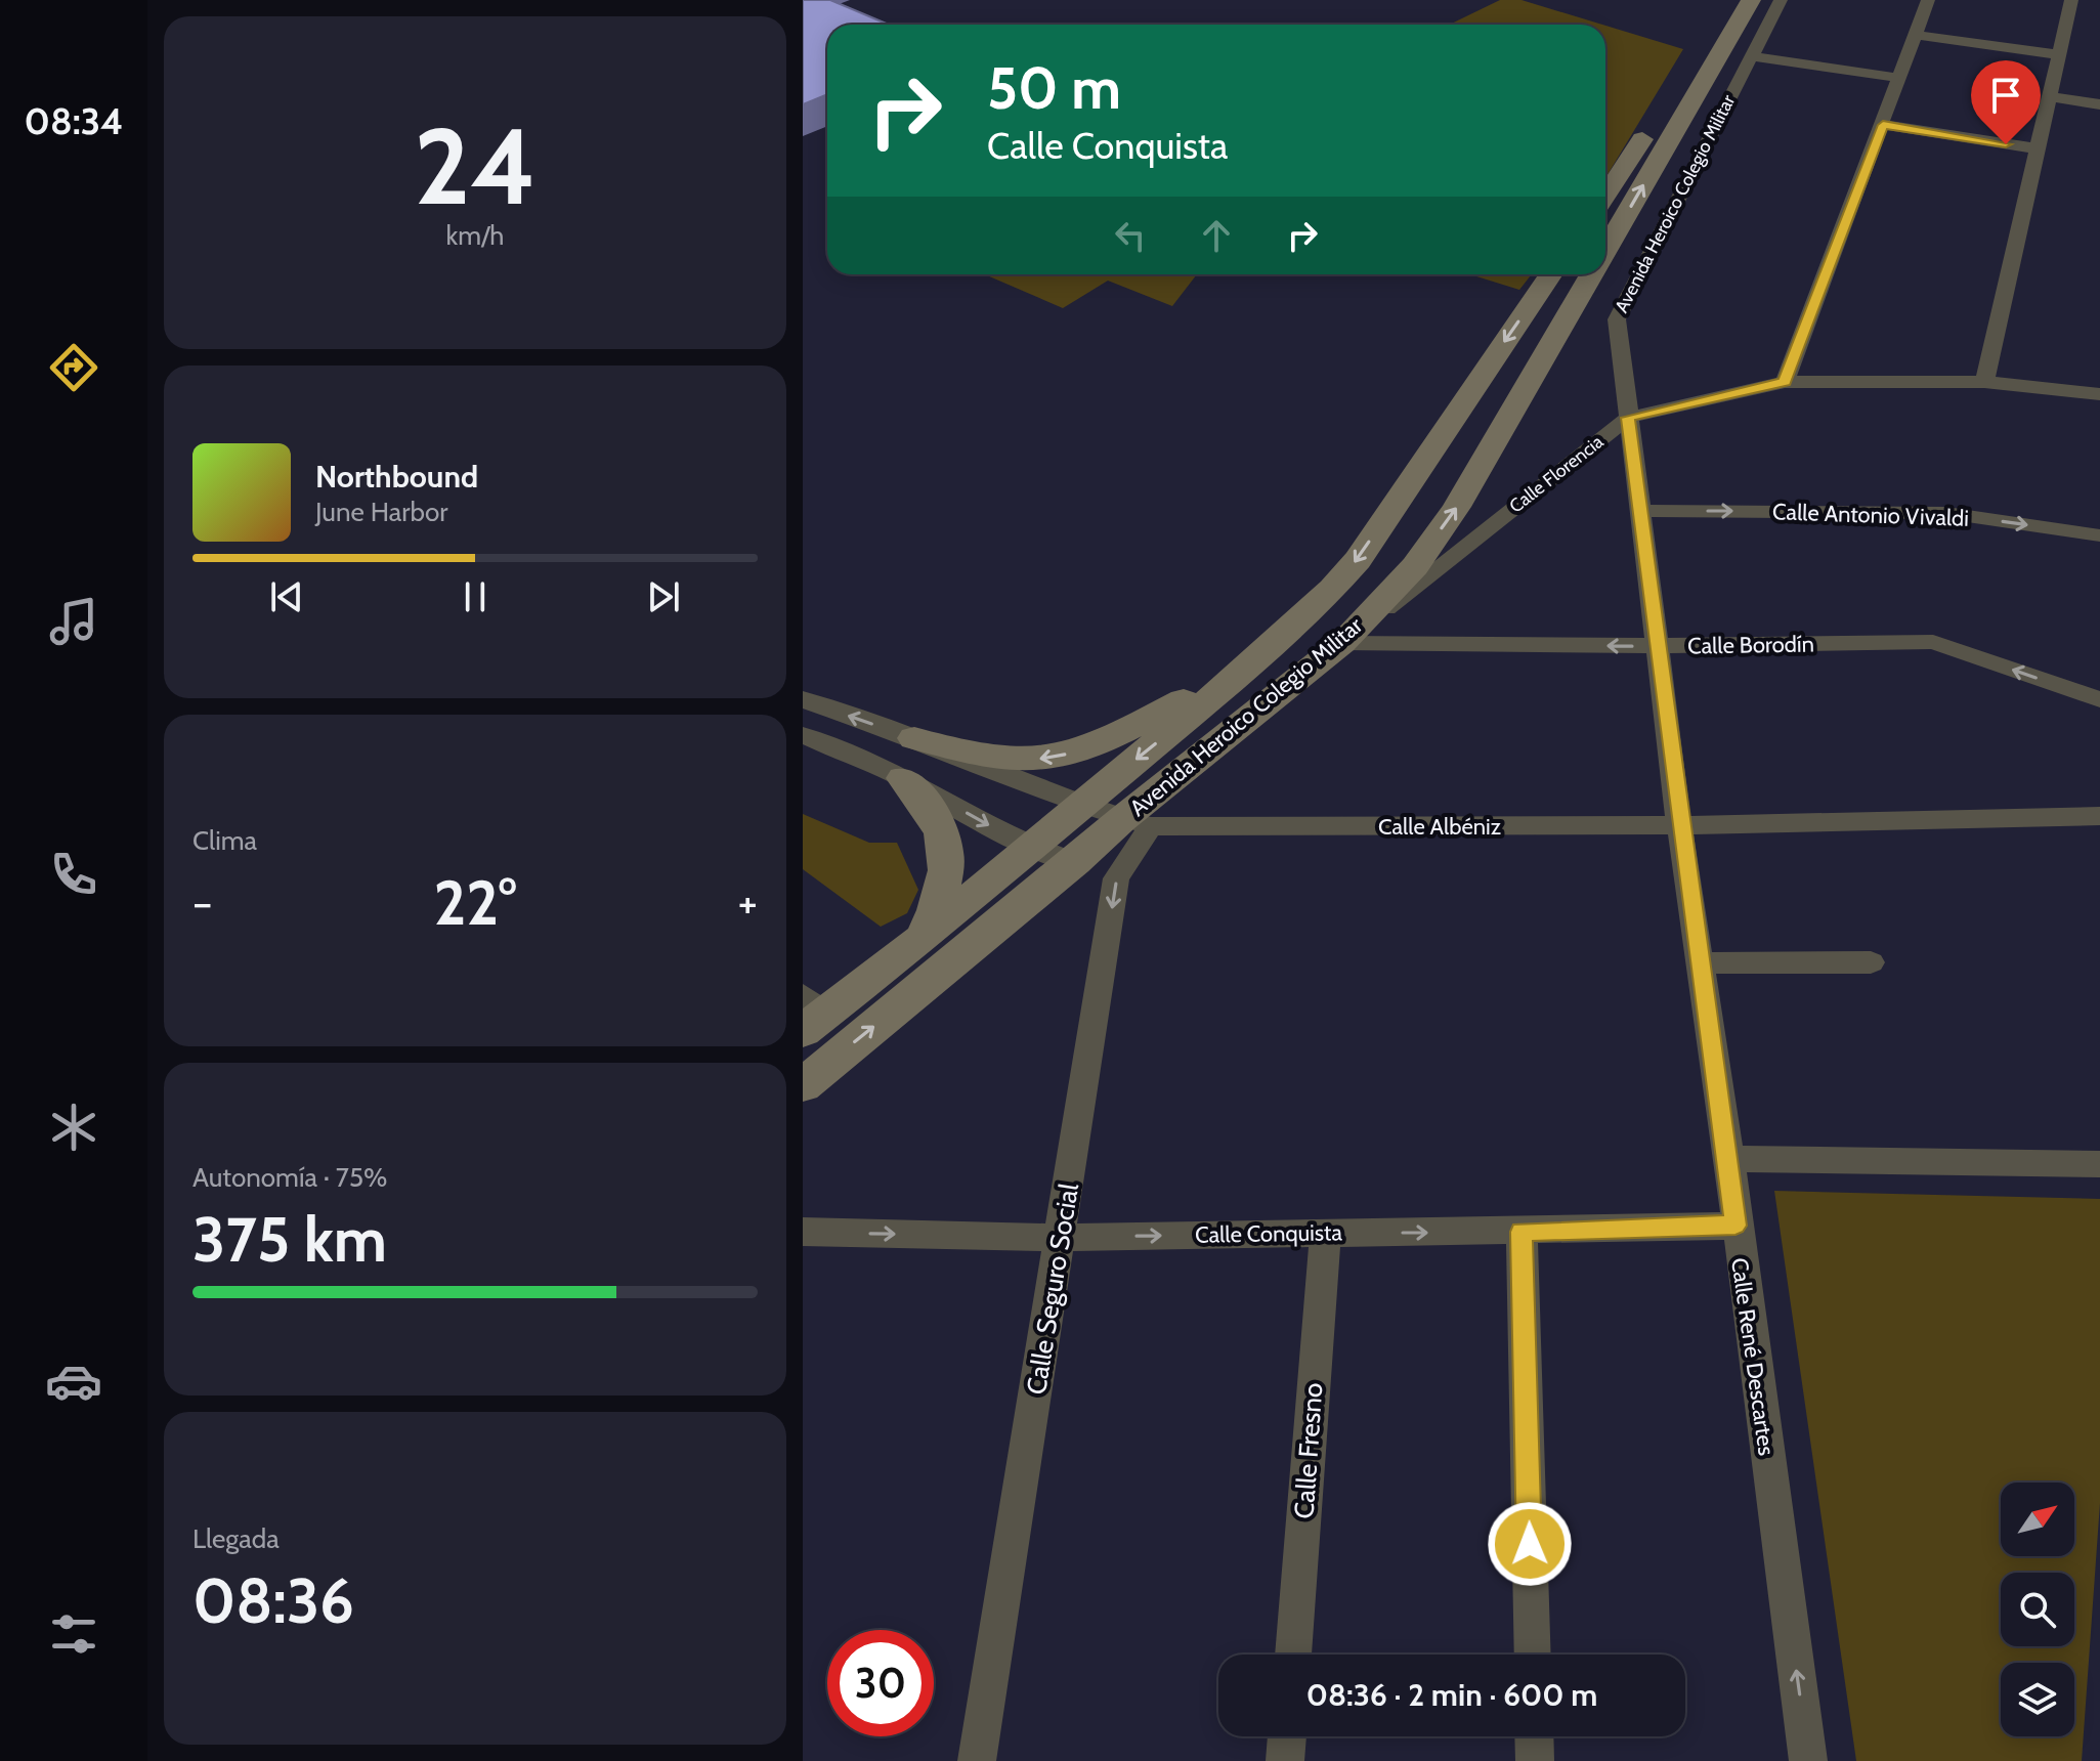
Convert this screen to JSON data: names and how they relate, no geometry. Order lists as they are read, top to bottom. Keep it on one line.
{"streets":{"street":["Avenida Heroico Colegio Militar","Calle Florencia","Calle Antonio Vivaldi","Calle Borodín","Calle Albéniz","Calle Conquista","Calle Seguro Social","Calle René Descartes","Calle Fresno"]},"crossings":[["Avenida Heroico Colegio Militar","Calle Florencia"],["Avenida Heroico Colegio Militar","Calle Borodín"],["Avenida Heroico Colegio Militar","Calle Albéniz"],["Avenida Heroico Colegio Militar","Calle Seguro Social"],["Avenida Heroico Colegio Militar","Calle René Descartes"],["Calle Florencia","Calle Borodín"],["Calle Florencia","Calle René Descartes"],["Calle Antonio Vivaldi","Calle René Descartes"],["Calle Borodín","Calle René Descartes"],["Calle Albéniz","Calle Seguro Social"],["Calle Albéniz","Calle René Descartes"],["Calle Conquista","Calle Seguro Social"],["Calle Conquista","Calle René Descartes"],["Calle Conquista","Calle Fresno"]],"one_way":["Calle Antonio Vivaldi","Calle Borodín","Calle Conquista","Calle Seguro Social"],"north":"top right","page":{"tabs":"08:34","tile":[["24","km/h"],"Clima",["Autonomía · 75%","375 km"],["Llegada","08:36"]],"turn":["50 m","Calle Conquista"],"song":["Northbound","June Harbor"],"heat":["−","22°","+"],"limit":"30","trip":"08:36 · 2 min · 600 m"}}
